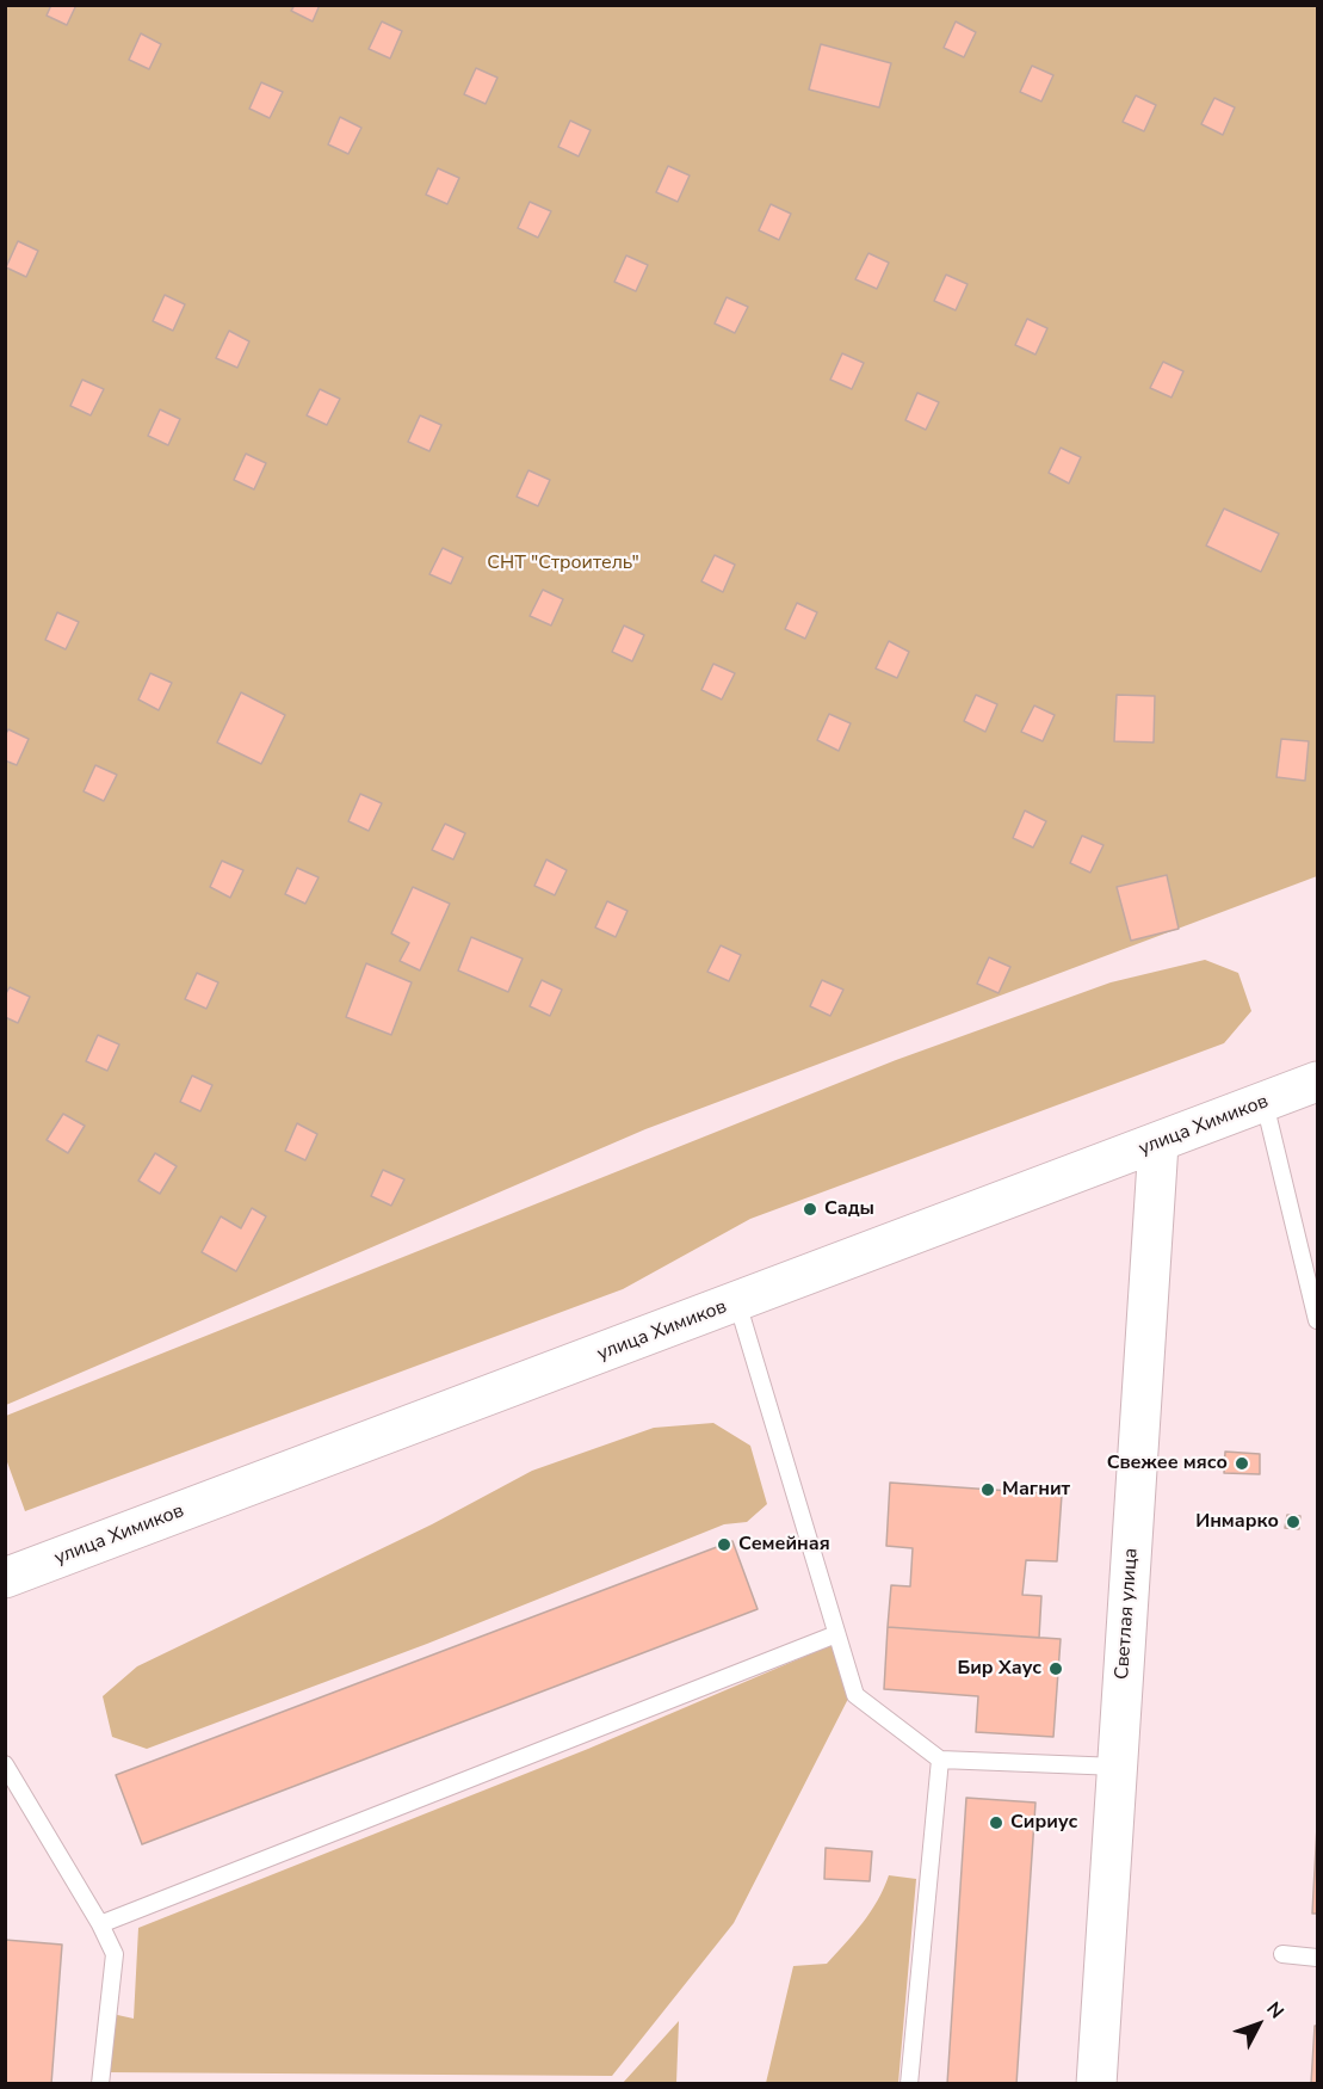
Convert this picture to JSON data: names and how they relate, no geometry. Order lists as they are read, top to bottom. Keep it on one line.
{"streets":{"main road":["улица Химиков","Светлая улица"]},"crossings":[["улица Химиков","Светлая улица"]],"parks":["СНТ \"Строитель\""],"places":["Сады","Свежее мясо","Магнит","Инмарко","Семейная","Бир Хаус","Сириус"],"north":"top right"}
